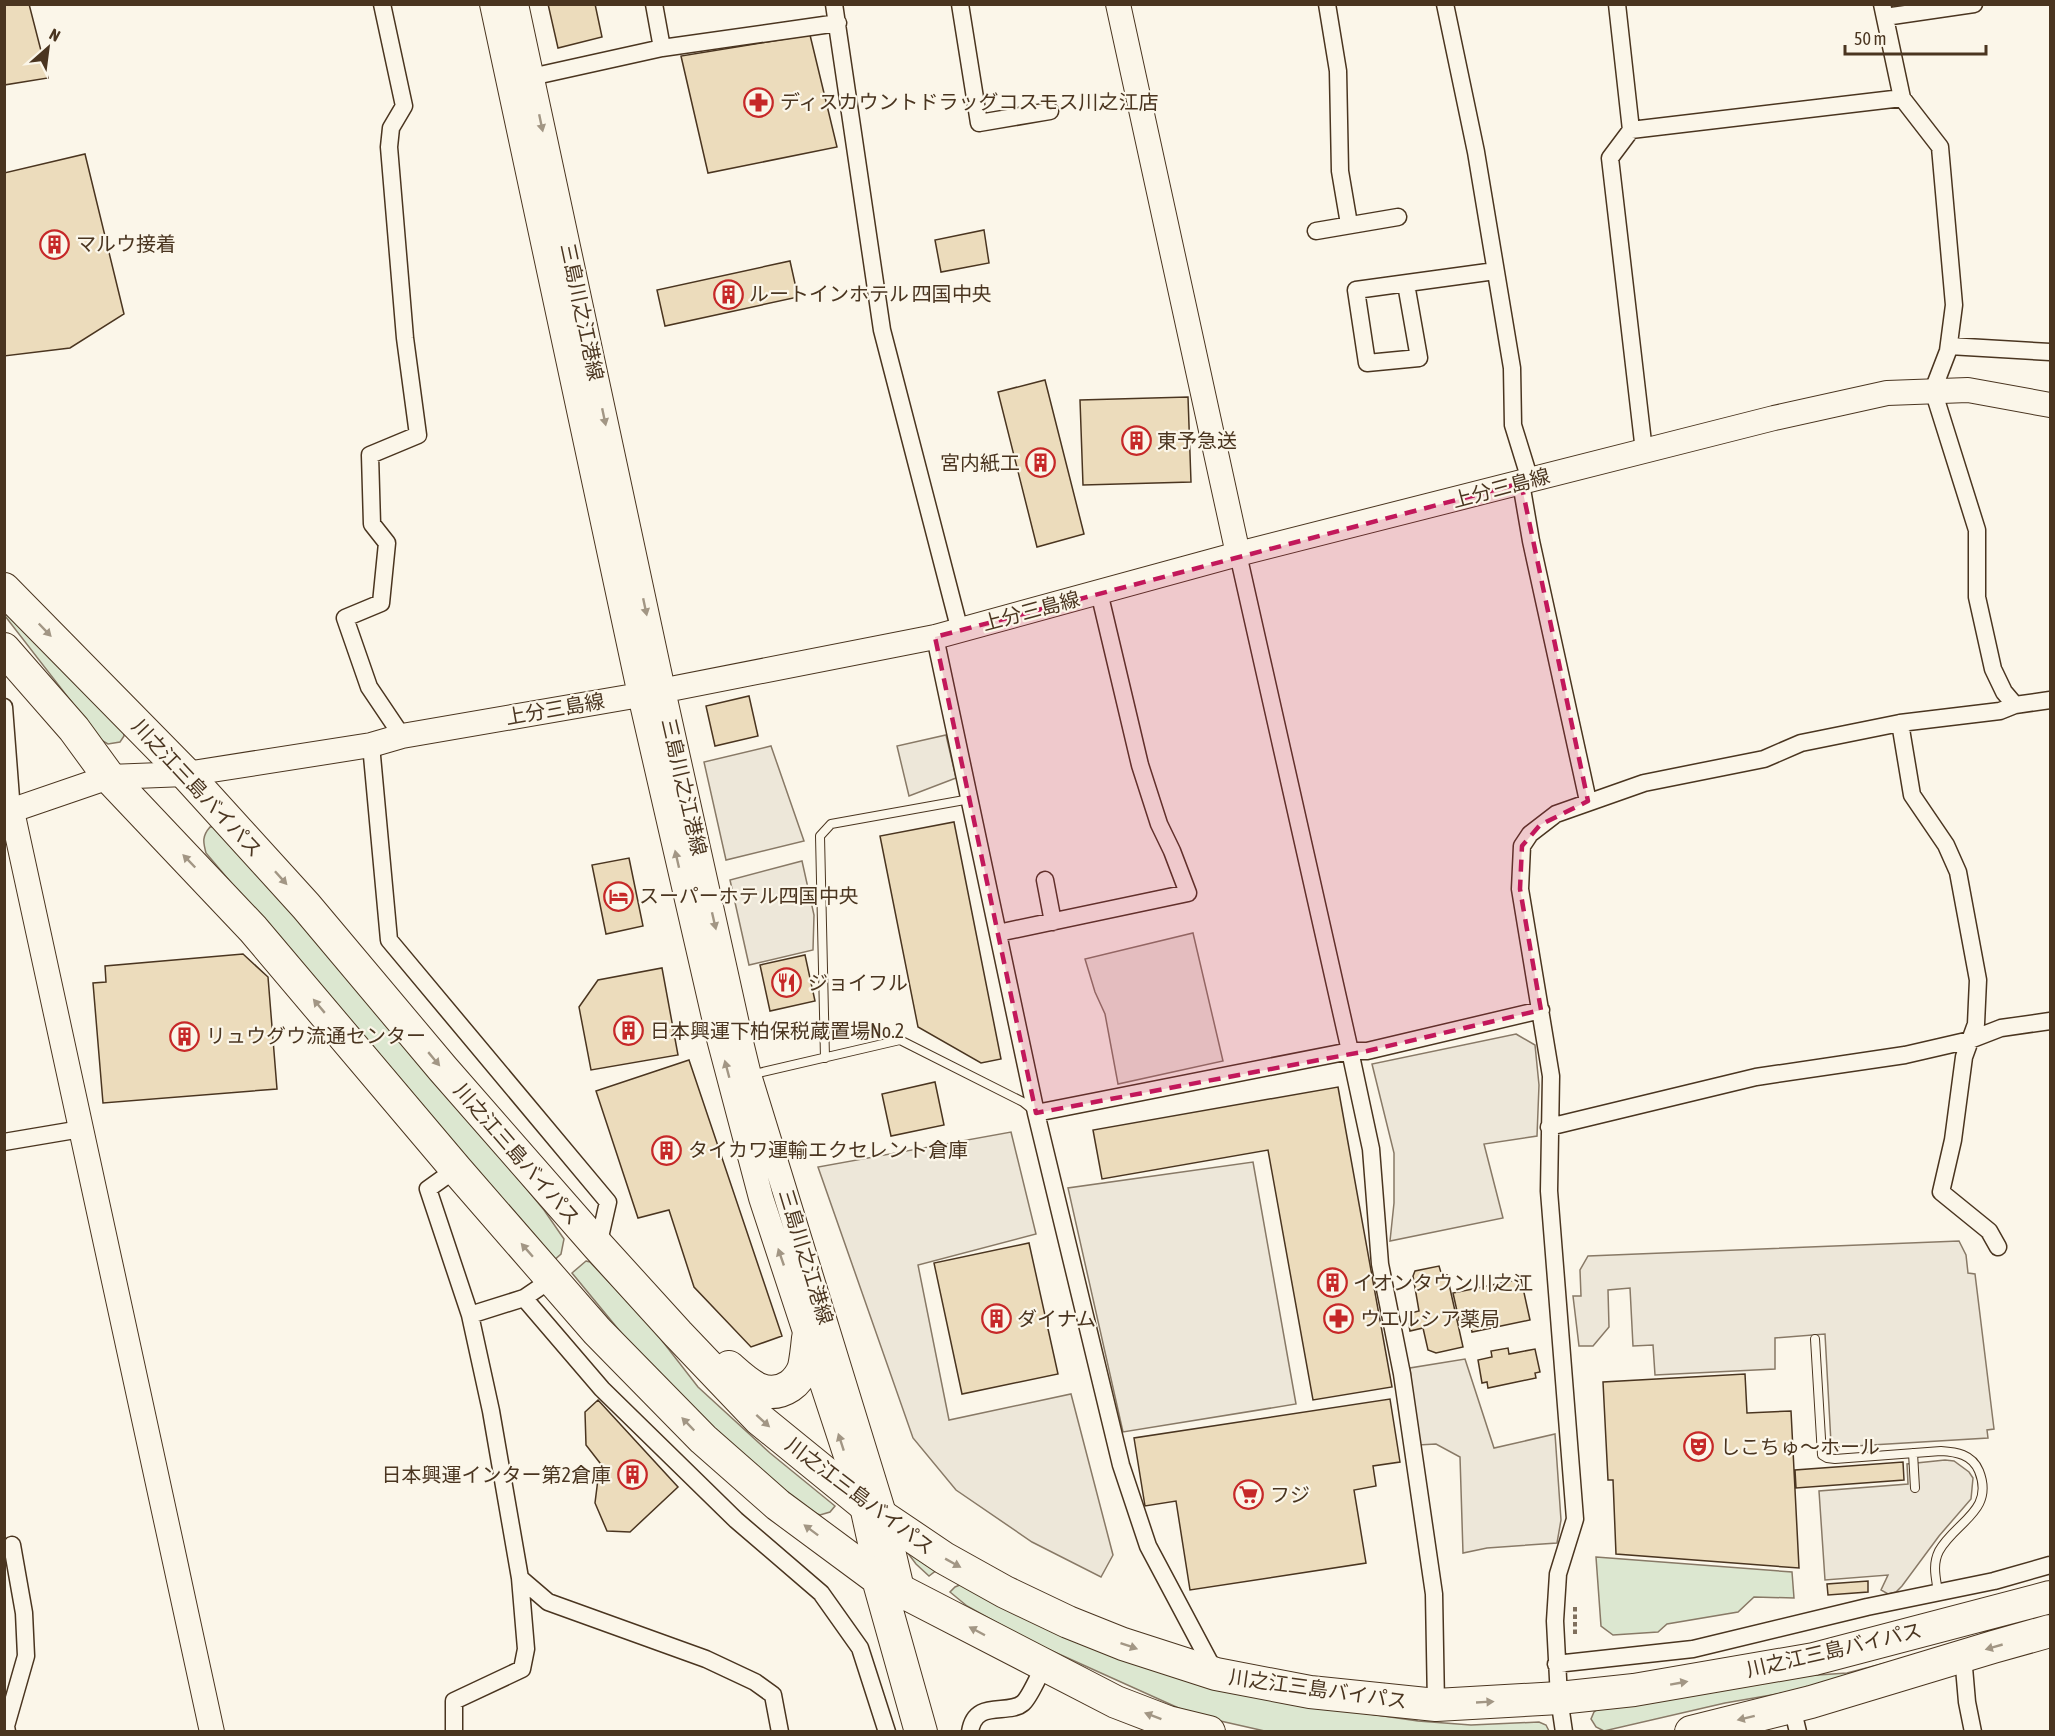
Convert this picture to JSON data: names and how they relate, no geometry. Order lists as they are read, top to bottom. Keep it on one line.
{"streets":{"highway":["川之江三島バイパス"],"main road":["三島川之江港線","上分三島線"]},"crossings":[["三島川之江港線","上分三島線"],["三島川之江港線","川之江三島バイパス"],["上分三島線","川之江三島バイパス"]],"places":{"pharmacy":["ディスカウントドラッグコスモス川之江店","ウエルシア薬局"],"building":["マルウ接着","ルートインホテル 四国中央","東予急送","宮内紙工","日本興運下柏保税蔵置場No.2","リュウグウ流通センター","タイカワ運輸エクセレント倉庫","イオンタウン川之江","ダイナム","日本興運インター第2倉庫"],"hotel":["スーパーホテル四国中央"],"restaurant":["ジョイフル"],"theatre":["しこちゅ～ホール"],"supermarket":["フジ"]},"scale_bar":"50 m","north":"top right"}
